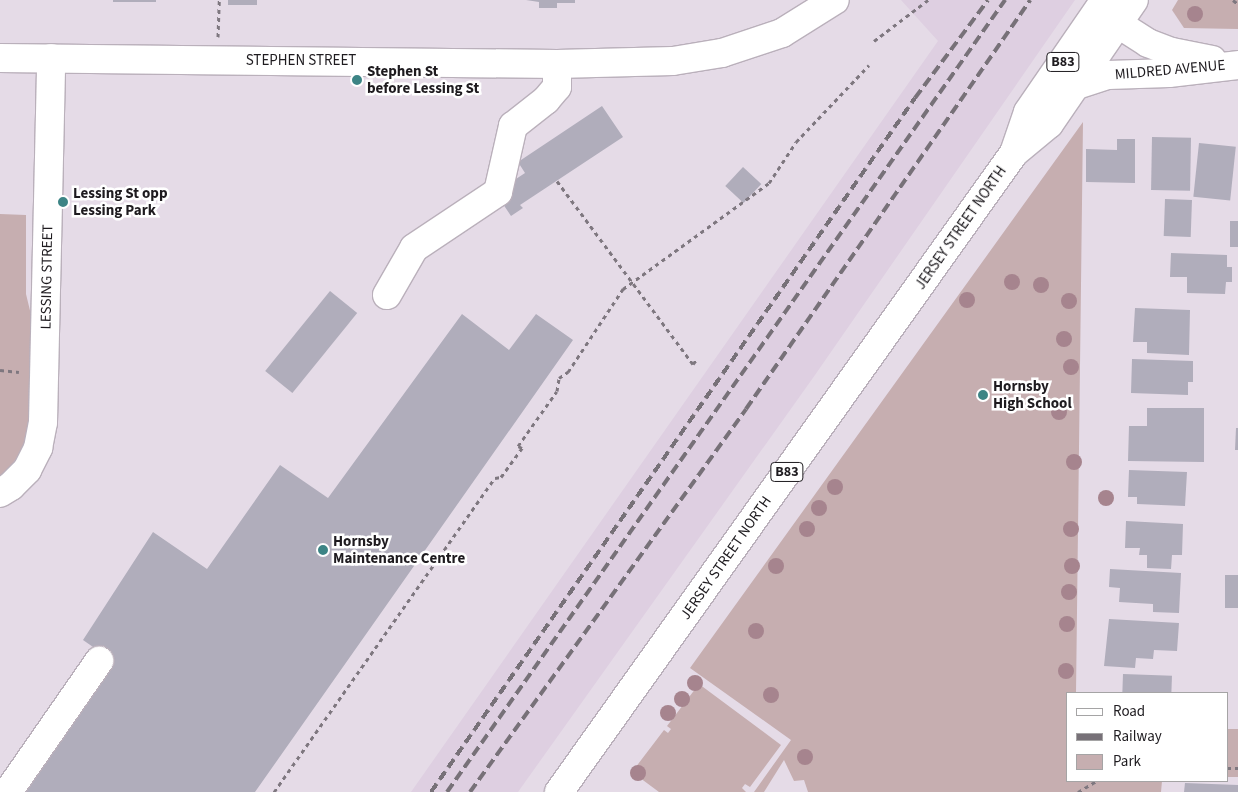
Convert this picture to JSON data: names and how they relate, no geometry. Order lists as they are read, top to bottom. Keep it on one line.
{"streets":{"street":["STEPHEN STREET","B83","MILDRED AVENUE","JERSEY STREET NORTH","LESSING STREET"]},"crossings":[["STEPHEN STREET","LESSING STREET"],["MILDRED AVENUE","JERSEY STREET NORTH"]],"places":["Stephen St before Lessing St","Lessing St opp Lessing Park","Hornsby High School","Hornsby Maintenance Centre"],"legend":["Road","Railway","Park"]}
